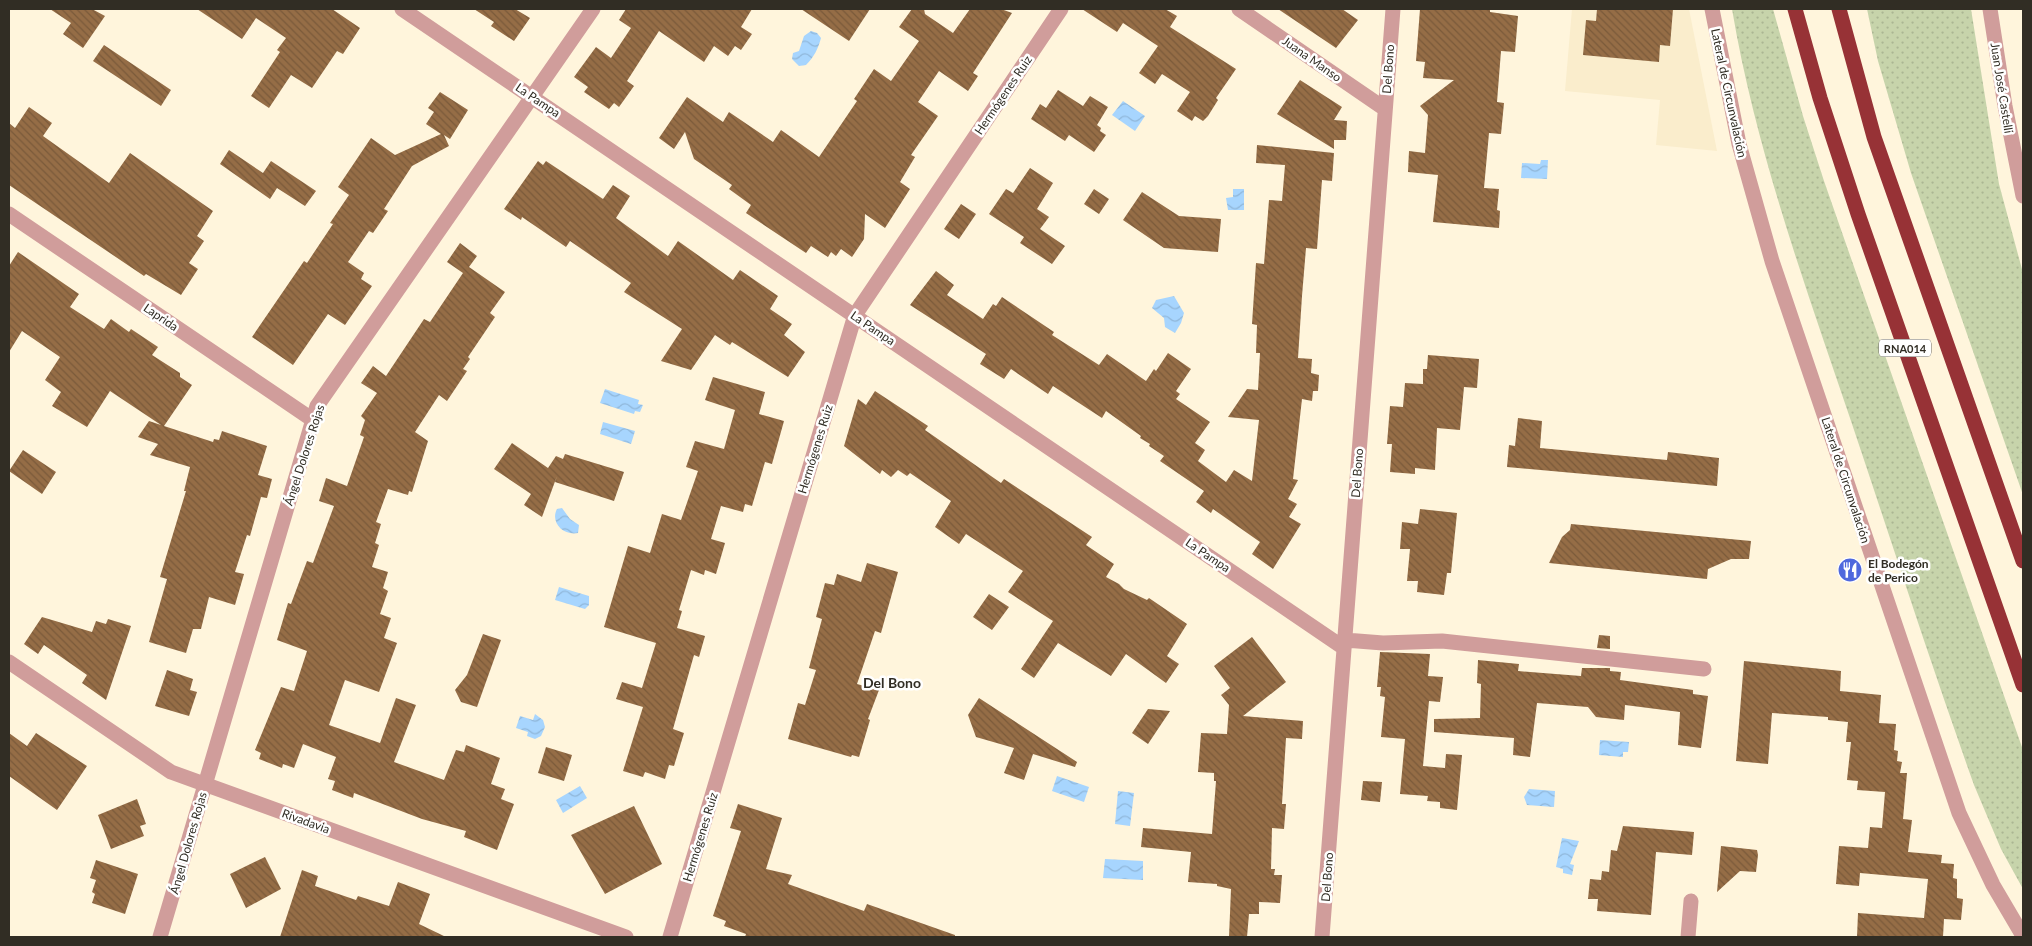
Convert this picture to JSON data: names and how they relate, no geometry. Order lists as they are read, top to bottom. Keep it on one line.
{"streets":{"highway":["RNA014"],"street":["Juana Manso","Del Bono","Juan José Castelli","Lateral de Circunvalación","Hermógenes Ruiz","La Pampa","Laprida","Ángel Dolores Rojas","Rivadavia"]},"crossings":[["Juana Manso","Del Bono"],["Del Bono","La Pampa"],["Hermógenes Ruiz","La Pampa"],["La Pampa","Ángel Dolores Rojas"],["Laprida","Ángel Dolores Rojas"],["Ángel Dolores Rojas","Rivadavia"]],"districts":["Del Bono"],"places":{"restaurant":["El Bodegón de Perico"]}}
